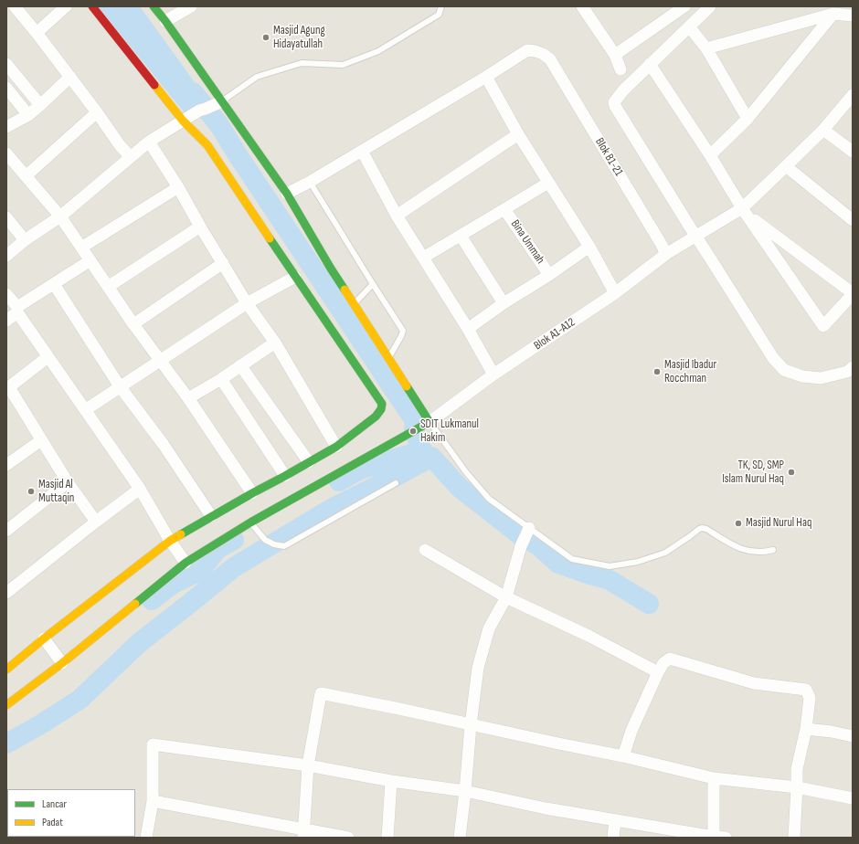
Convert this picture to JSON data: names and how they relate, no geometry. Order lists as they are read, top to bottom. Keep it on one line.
{"streets":{"street":["Blok B1-21","Bina Ummah","Blok A1-A12"]},"crossings":[["Blok B1-21","Blok A1-A12"]],"places":["Masjid Agung Hidayatullah","Masjid Ibadur Rocchman","SDIT Lukmanul Hakim","TK, SD, SMP Islam Nurul Haq","Masjid Al Muttaqin","Masjid Nurul Haq"],"legend":["Lancar","Padat"]}
